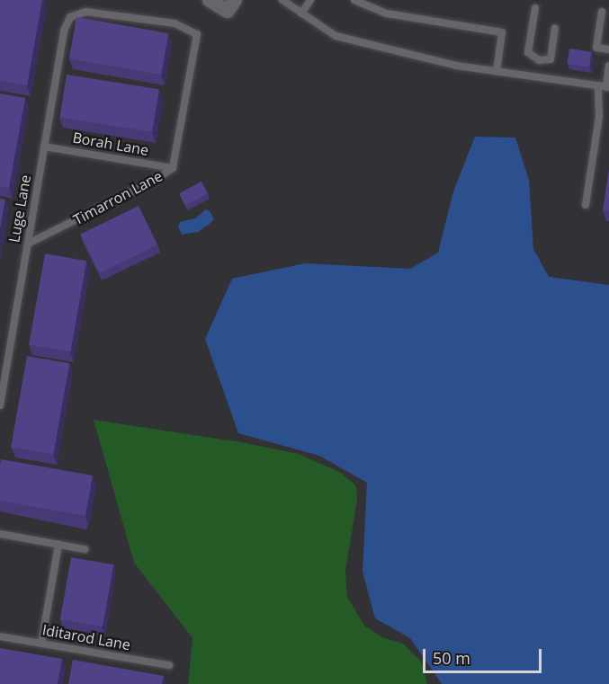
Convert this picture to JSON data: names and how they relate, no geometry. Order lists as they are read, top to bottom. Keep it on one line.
{"streets":{"lane":["Borah Lane","Timarron Lane","Luge Lane","Iditarod Lane"]},"crossings":[["Borah Lane","Timarron Lane"],["Borah Lane","Luge Lane"],["Timarron Lane","Luge Lane"]],"scale_bar":"50 m"}
